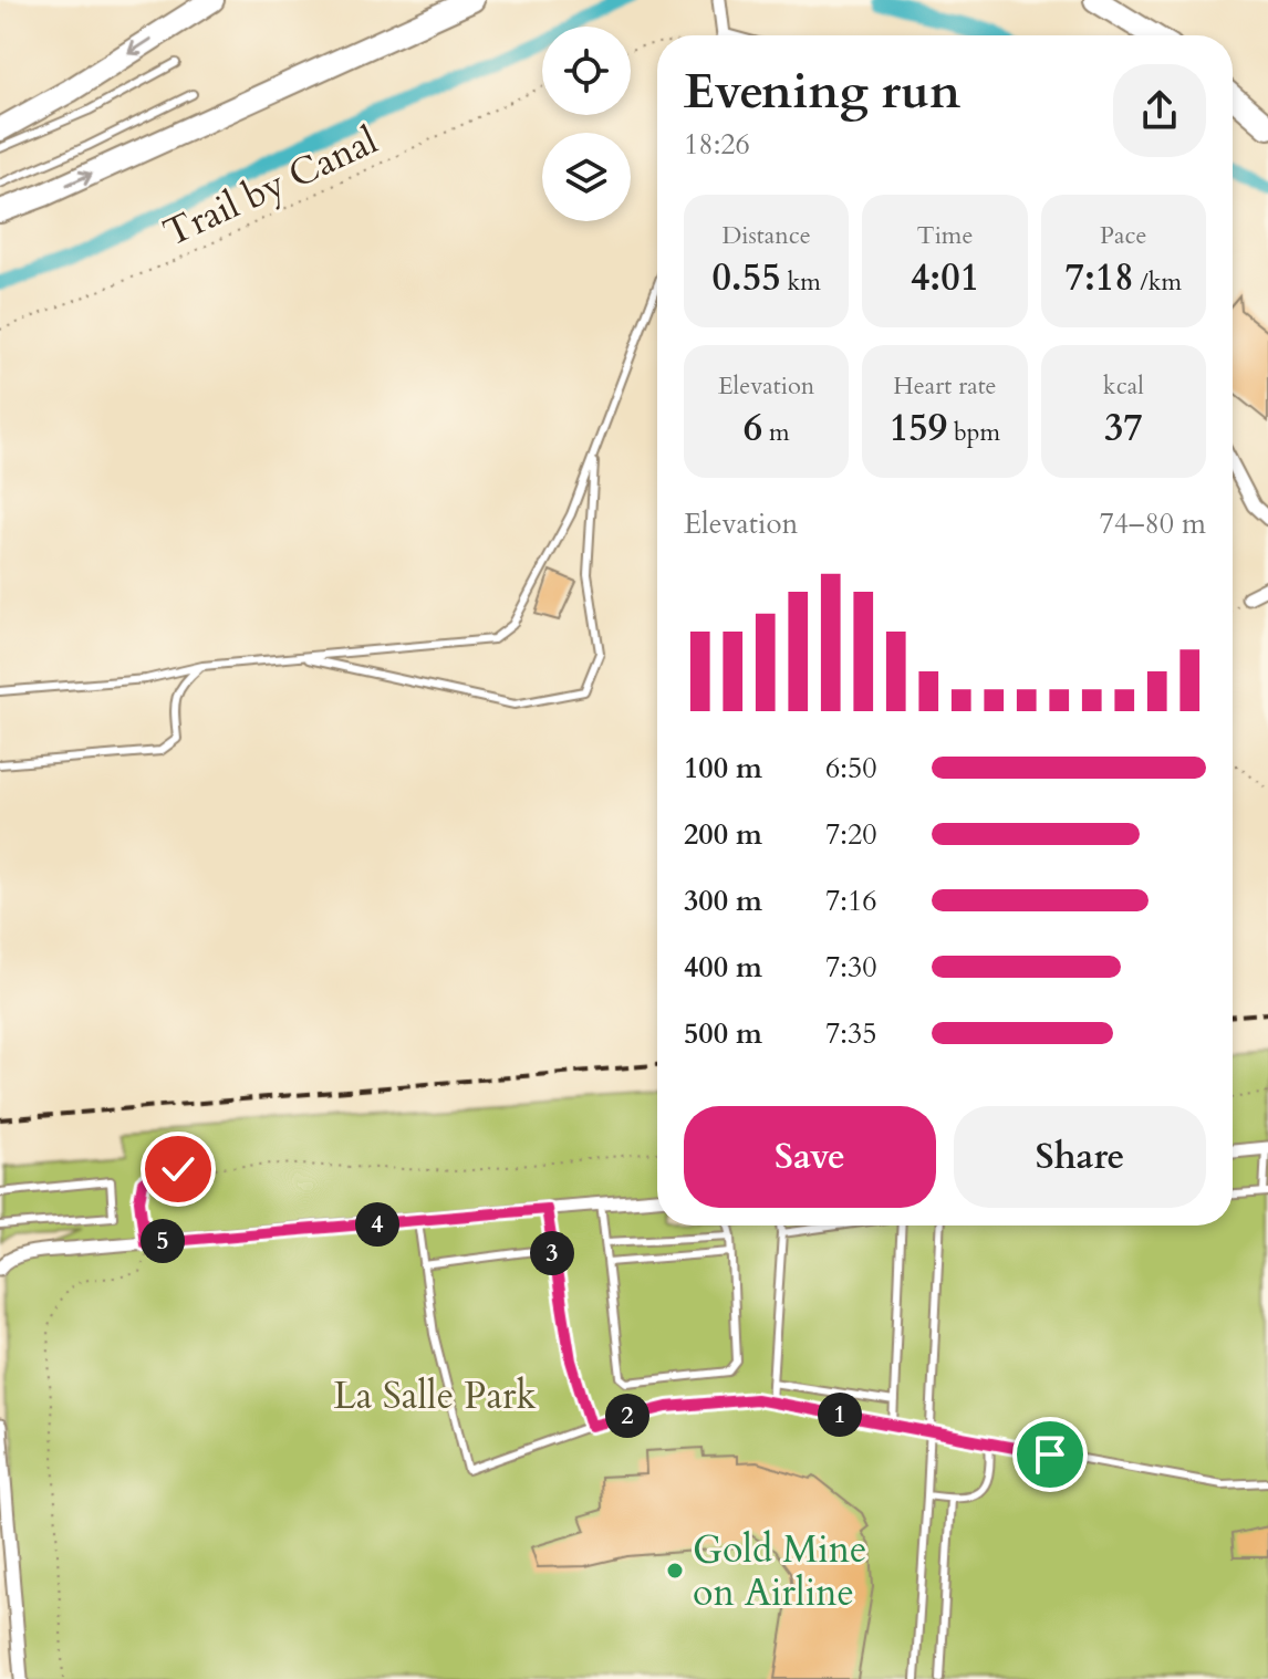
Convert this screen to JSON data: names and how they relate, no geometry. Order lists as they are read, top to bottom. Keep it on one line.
{"streets":{"path":["Trail by Canal"]},"parks":["La Salle Park"],"places":["Gold Mine on Airline"],"page":{"heading":["Evening run","18:26"],"stats":[["Distance","0.55 km"],["Time","4:01"],["Pace","7:18 /km"],["Elevation","6 m"],["Heart rate","159 bpm"],["kcal","37"]],"chart":["Elevation","74–80 m"],"list":[{"name":"100 m","note":"6:50"},{"name":"200 m","note":"7:20"},{"name":"300 m","note":"7:16"},{"name":"400 m","note":"7:30"},{"name":"500 m","note":"7:35"}],"buttons":["Save","Share"],"pins":["4","5","3","1","2"]}}
